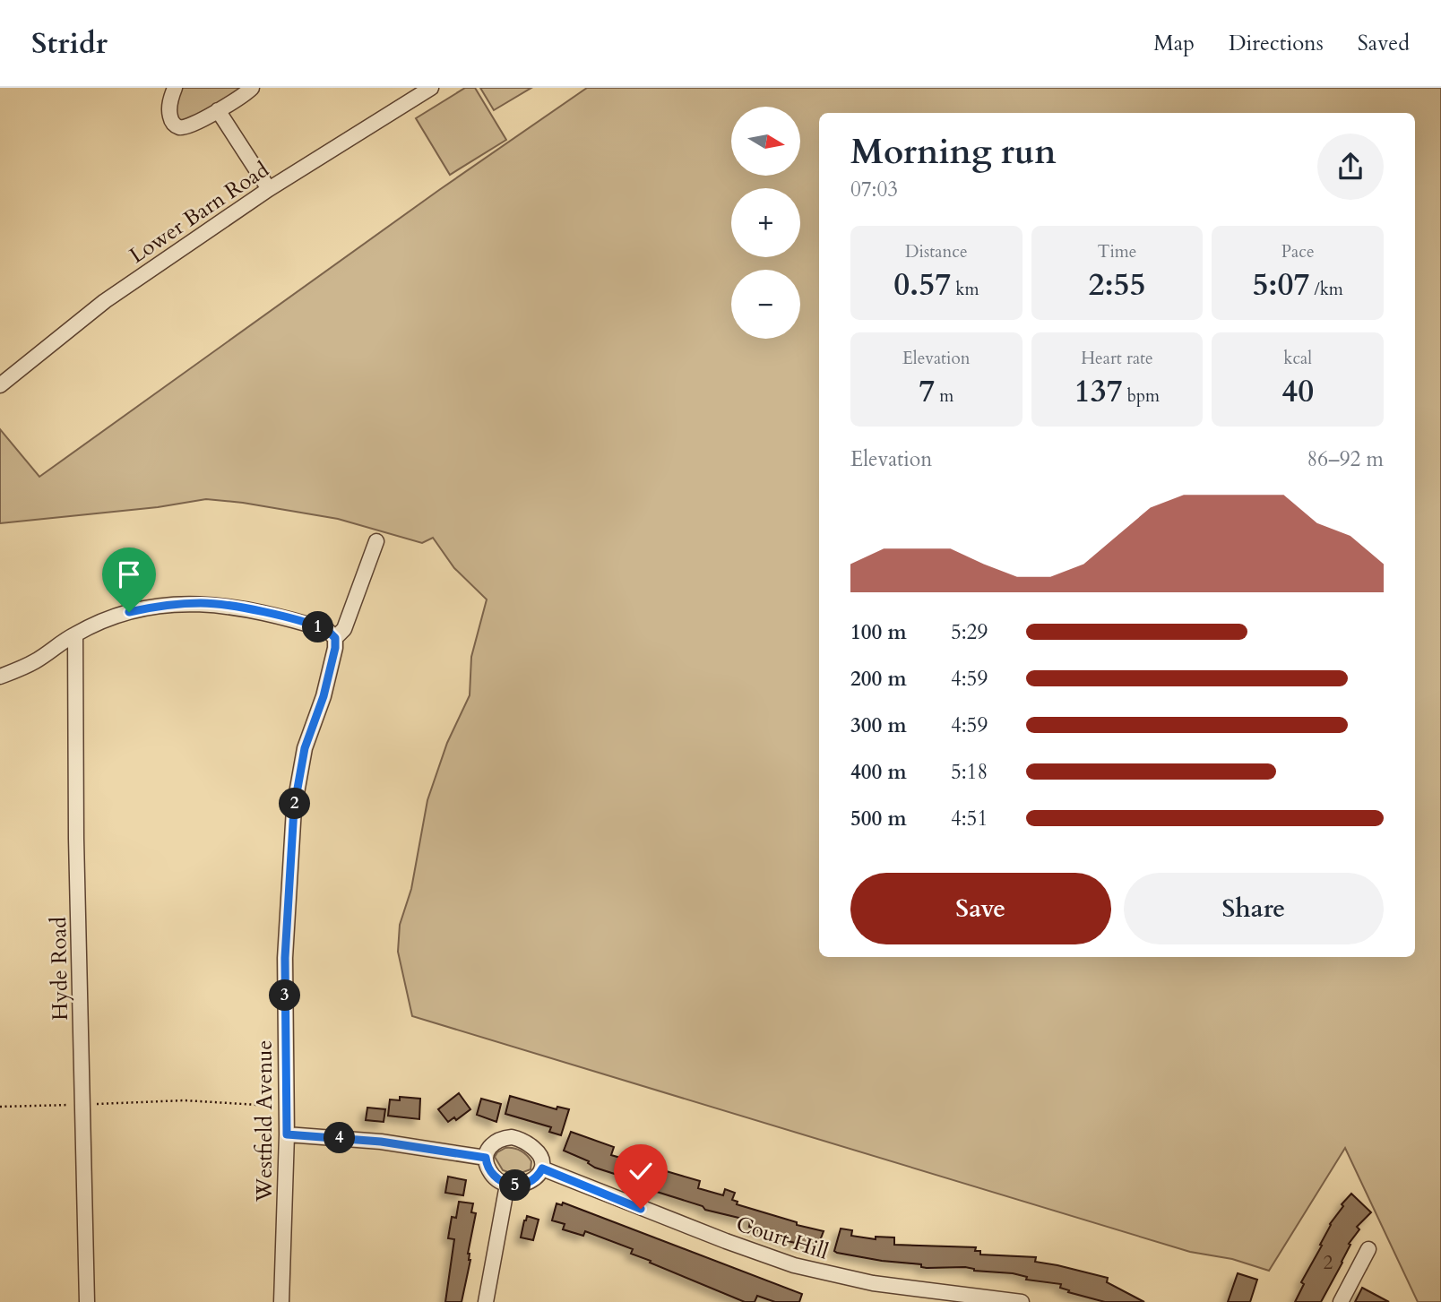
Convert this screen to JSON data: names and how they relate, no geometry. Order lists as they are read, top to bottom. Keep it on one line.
{"streets":{"street":["Lower Barn Road","Hyde Road","Westfield Avenue","Court Hill"]},"house_numbers":["2"],"north":"right","page":{"header":"Stridr","nav":["Map","Directions","Saved"],"map_buttons":["+","−"],"heading":["Morning run","07:03"],"stats":[["Distance","0.57 km"],["Time","2:55"],["Pace","5:07 /km"],["Elevation","7 m"],["Heart rate","137 bpm"],["kcal","40"]],"chart":["Elevation","86–92 m"],"list":[{"name":"100 m","note":"5:29"},{"name":"200 m","note":"4:59"},{"name":"300 m","note":"4:59"},{"name":"400 m","note":"5:18"},{"name":"500 m","note":"4:51"}],"pins":["1","2","3","4","5"],"buttons":["Save","Share"]}}
